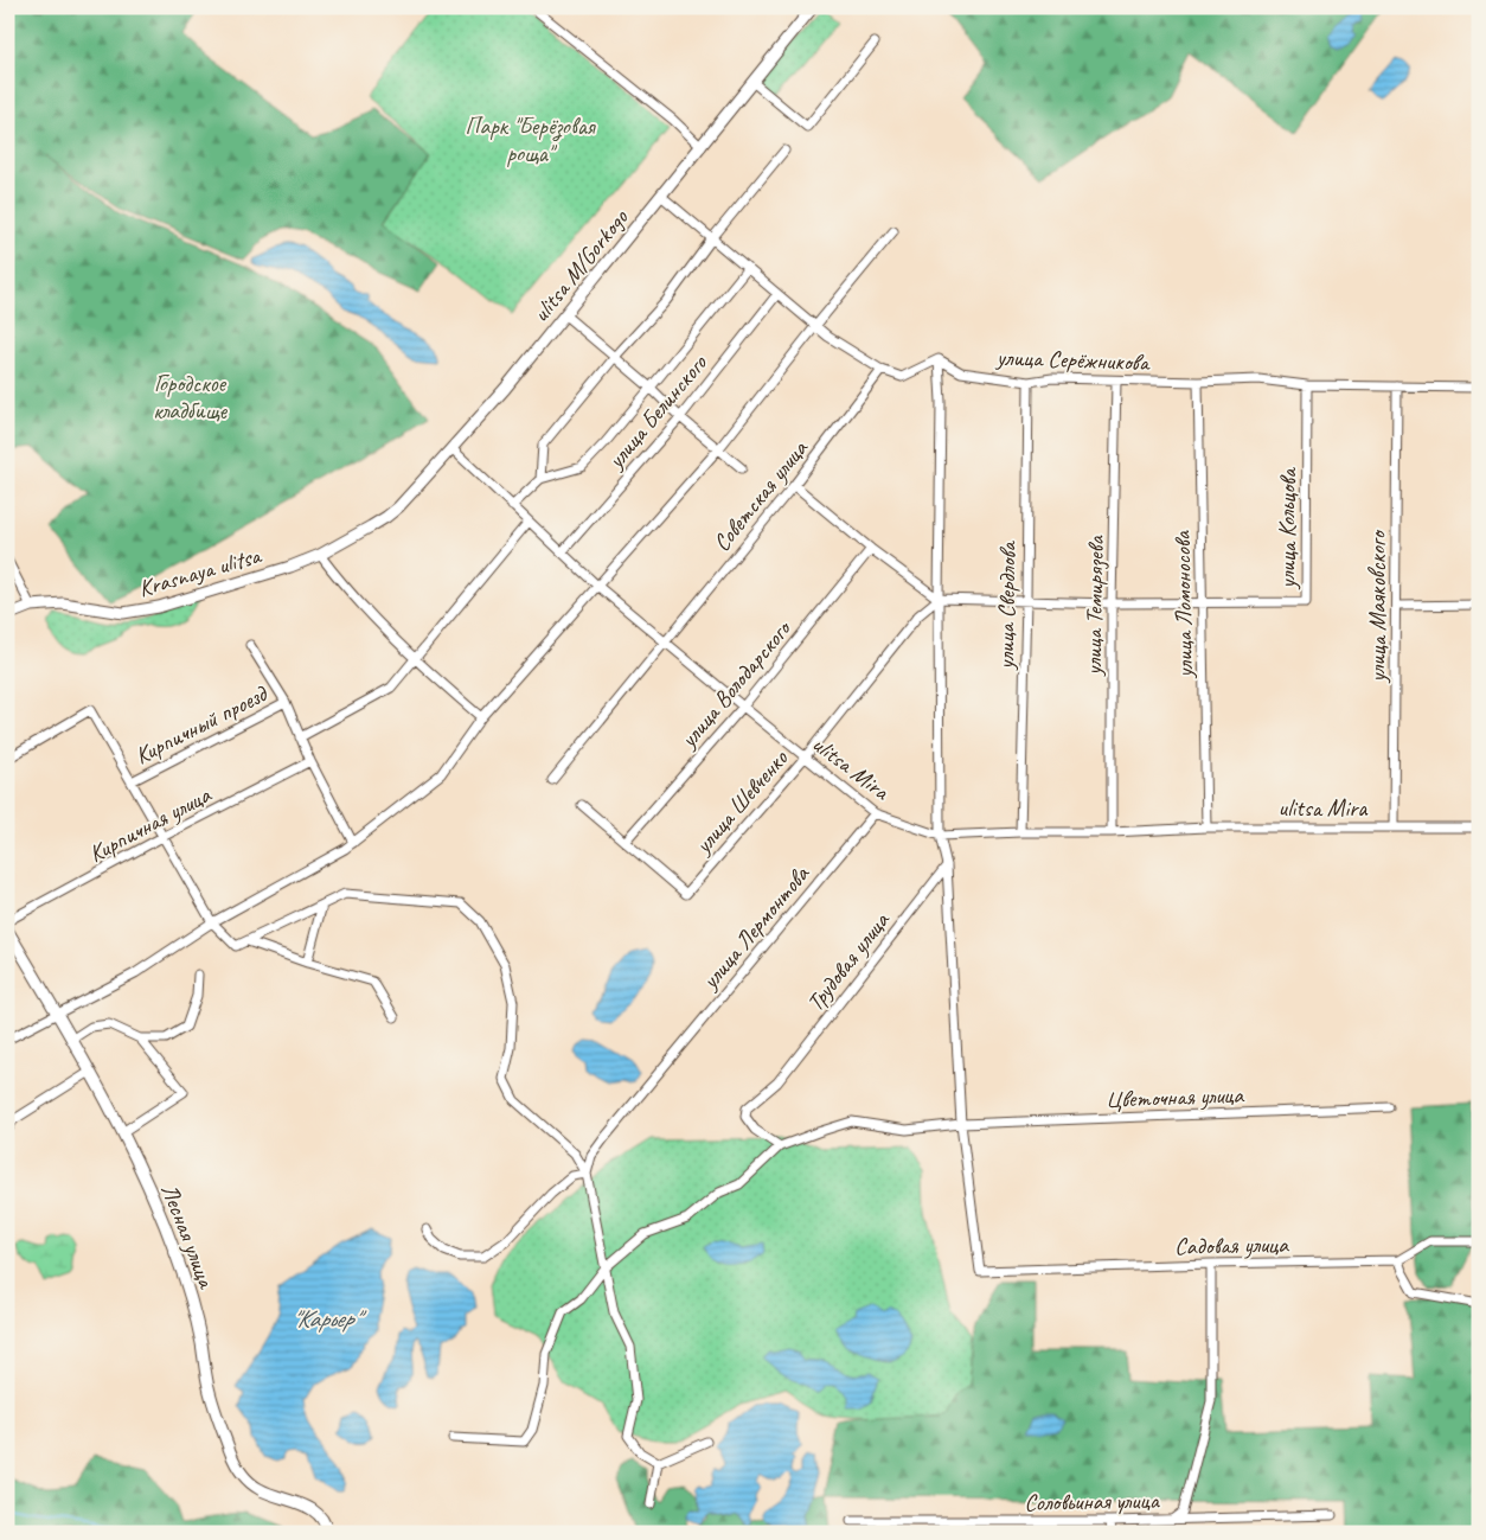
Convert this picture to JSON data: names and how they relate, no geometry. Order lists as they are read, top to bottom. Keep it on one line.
{"streets":{"main road":["ulitsa M/Gorkogo","Krasnaya ulitsa","Лесная улица"],"street":["улица Серёжникова","улица Белинского","Советская улица","улица Кольцова","улица Ломоносова","улица Свердлова","улица Темирязева","улица Маяковского","улица Володарского","Кирпичный проезд","ulitsa Mira","улица Шевченко","Кирпичная улица","улица Лермонтова","Трудовая улица","Цветочная улица","Садовая улица","Соловьиная улица"]},"crossings":[["ulitsa M/Gorkogo","Krasnaya ulitsa"],["ulitsa M/Gorkogo","ulitsa Mira"],["улица Серёжникова","улица Кольцова"],["улица Серёжникова","улица Ломоносова"],["улица Серёжникова","улица Свердлова"],["улица Серёжникова","улица Темирязева"],["улица Серёжникова","улица Маяковского"],["улица Белинского","ulitsa Mira"],["Советская улица","ulitsa Mira"],["улица Кольцова","улица Ломоносова"],["улица Ломоносова","ulitsa Mira"],["улица Свердлова","ulitsa Mira"],["улица Темирязева","ulitsa Mira"],["улица Маяковского","ulitsa Mira"],["улица Володарского","ulitsa Mira"],["улица Володарского","улица Шевченко"],["ulitsa Mira","улица Шевченко"],["ulitsa Mira","улица Лермонтова"],["Трудовая улица","Цветочная улица"],["Цветочная улица","Садовая улица"]],"water":["\"Карьер\""],"parks":["Парк \"Берёзовая роща\"","Городское кладбище"]}
